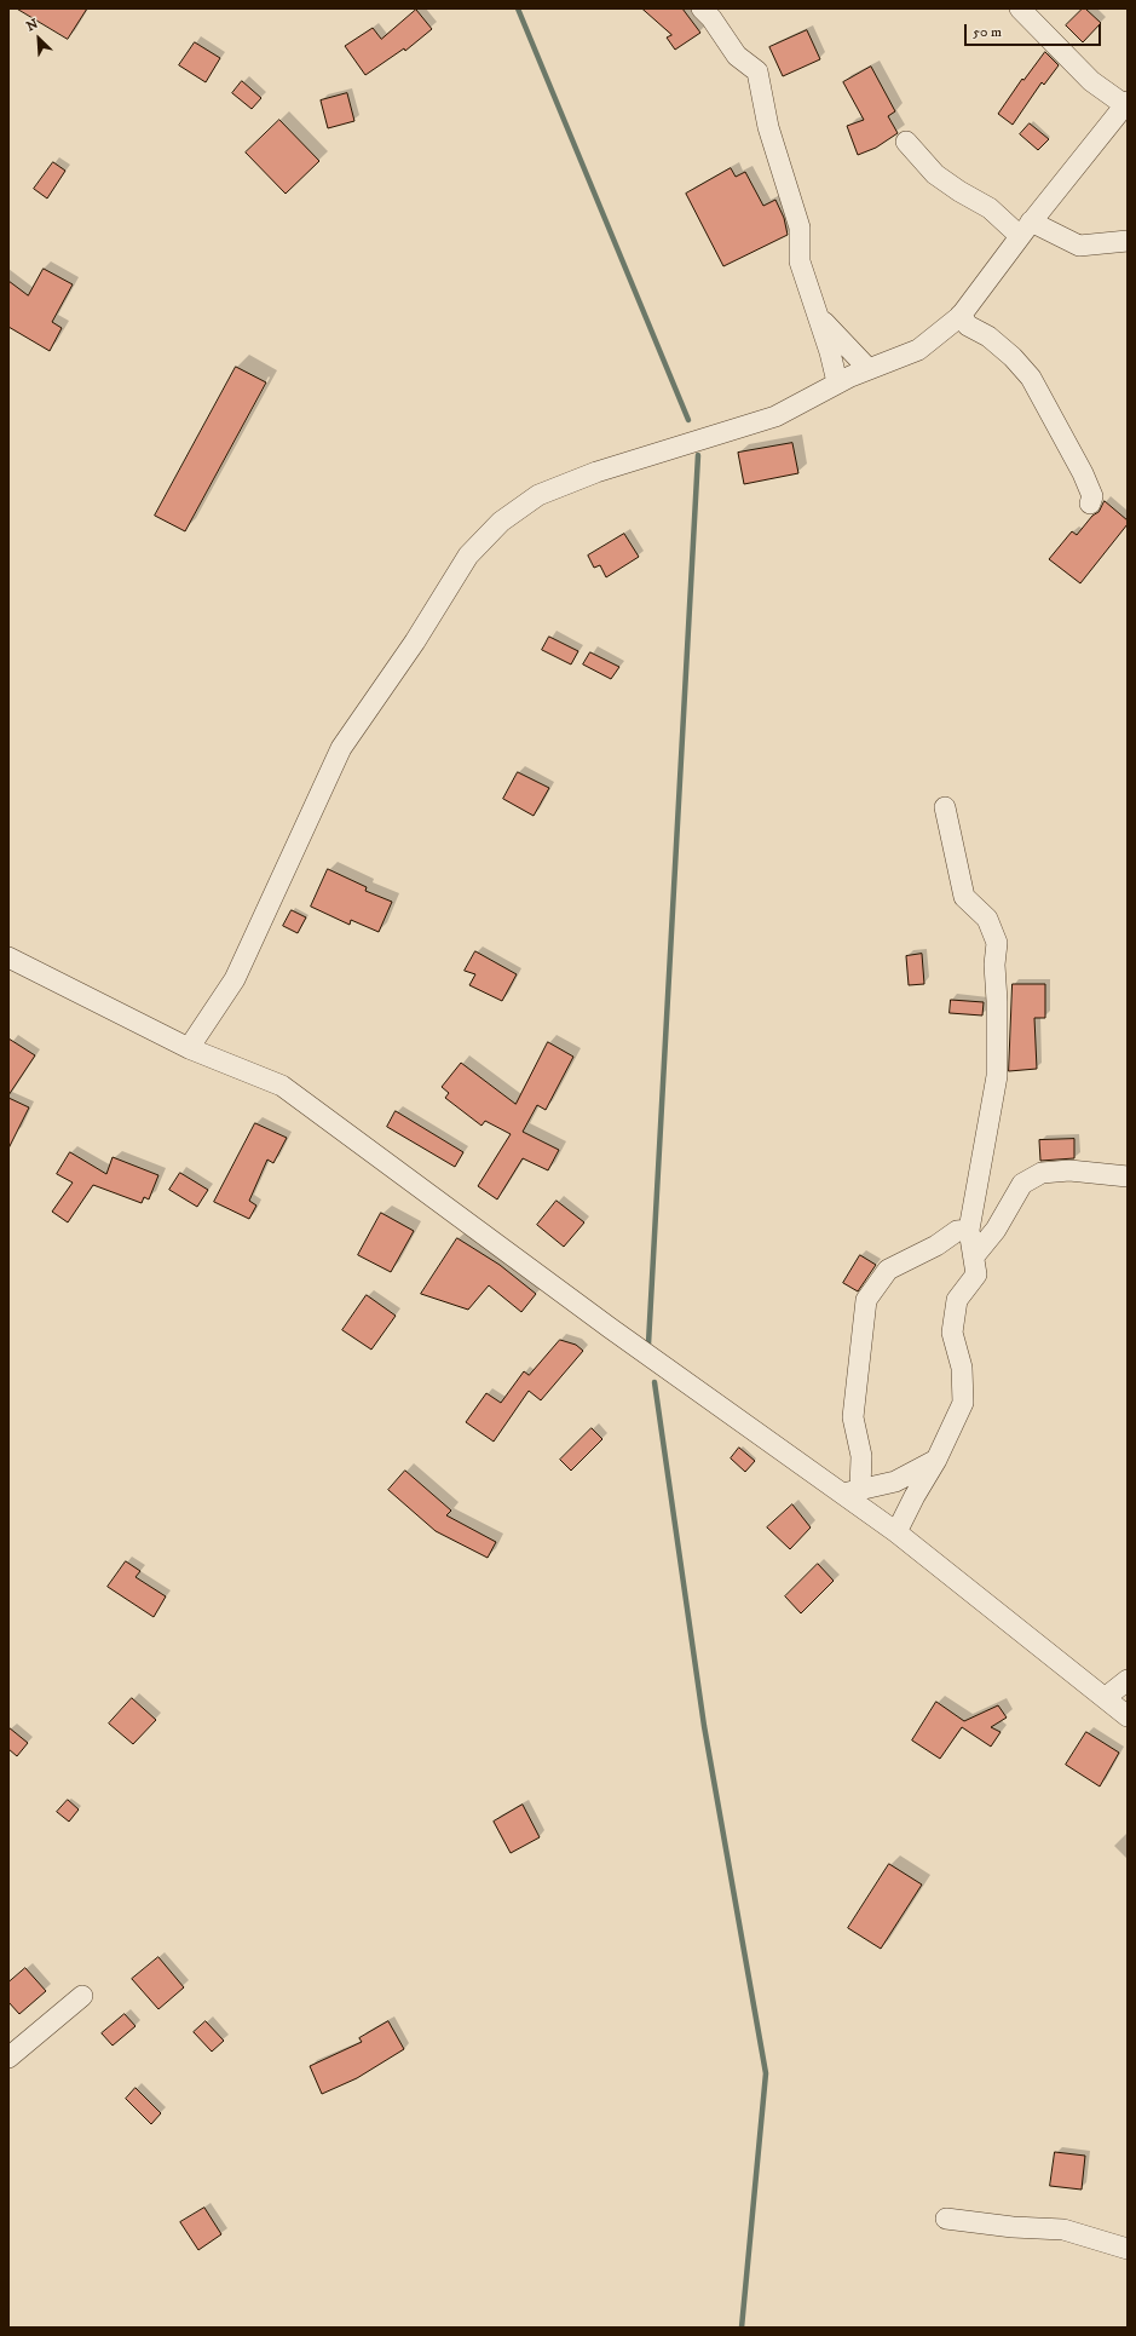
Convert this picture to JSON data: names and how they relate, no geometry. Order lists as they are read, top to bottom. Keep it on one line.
{"scale_bar":"50 m","north":"top left"}
